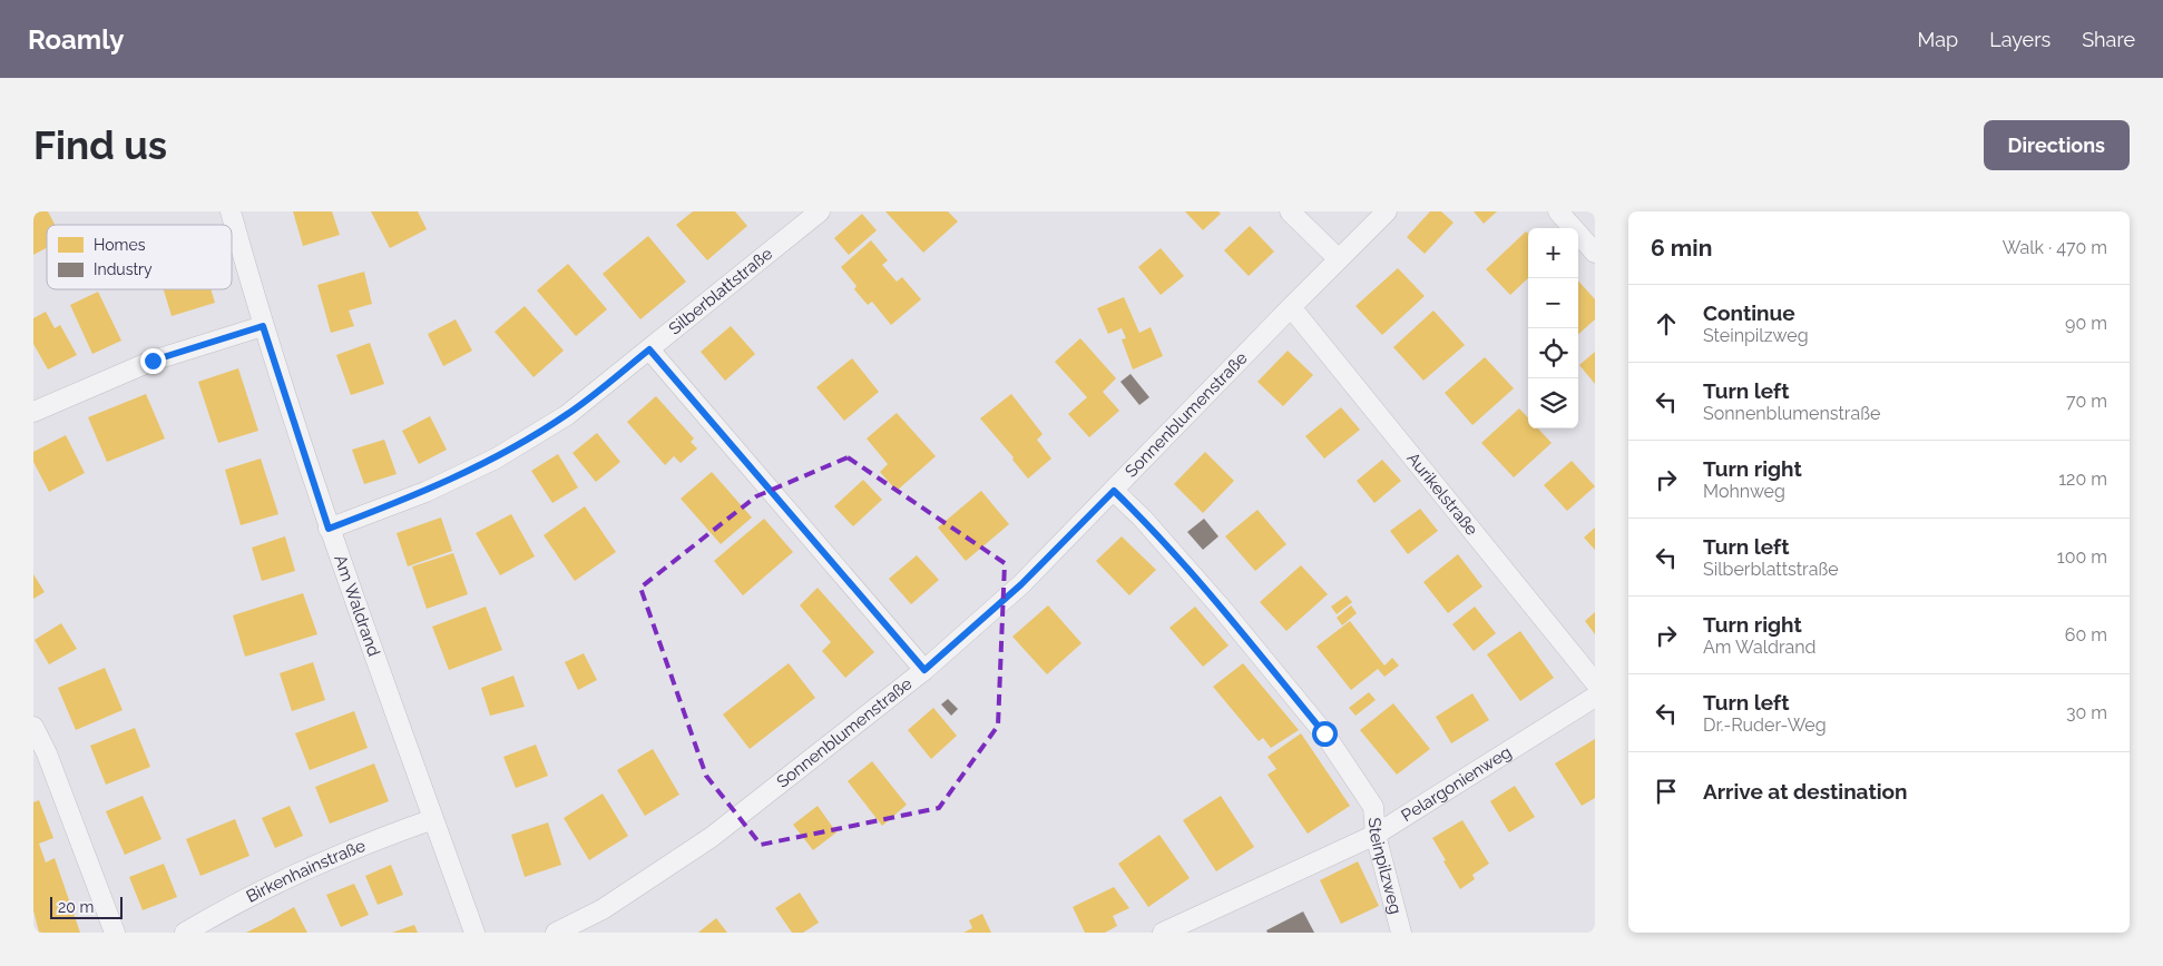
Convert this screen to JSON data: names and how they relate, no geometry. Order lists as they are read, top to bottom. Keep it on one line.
{"streets":{"street":["Silberblattstraße","Sonnenblumenstraße","Aurikelstraße","Am Waldrand","Pelargonienweg","Steinpilzweg","Birkenhainstraße"]},"crossings":[["Silberblattstraße","Am Waldrand"],["Sonnenblumenstraße","Aurikelstraße"],["Sonnenblumenstraße","Steinpilzweg"],["Am Waldrand","Birkenhainstraße"],["Pelargonienweg","Steinpilzweg"]],"legend":["Homes","Industry"],"scale_bar":"20 m","page":{"header":"Roamly","nav":["Map","Layers","Share"],"buttons":"Directions","title":"Find us","heading":["6 min","Walk · 470 m"],"map_buttons":["+","−"],"list":[["Continue","Steinpilzweg","90 m"],["Turn left","Sonnenblumenstraße","70 m"],["Turn right","Mohnweg","120 m"],["Turn left","Silberblattstraße","100 m"],["Turn right","Am Waldrand","60 m"],["Turn left","Dr.-Ruder-Weg","30 m"],"Arrive at destination"],"scale":"20 m"}}
